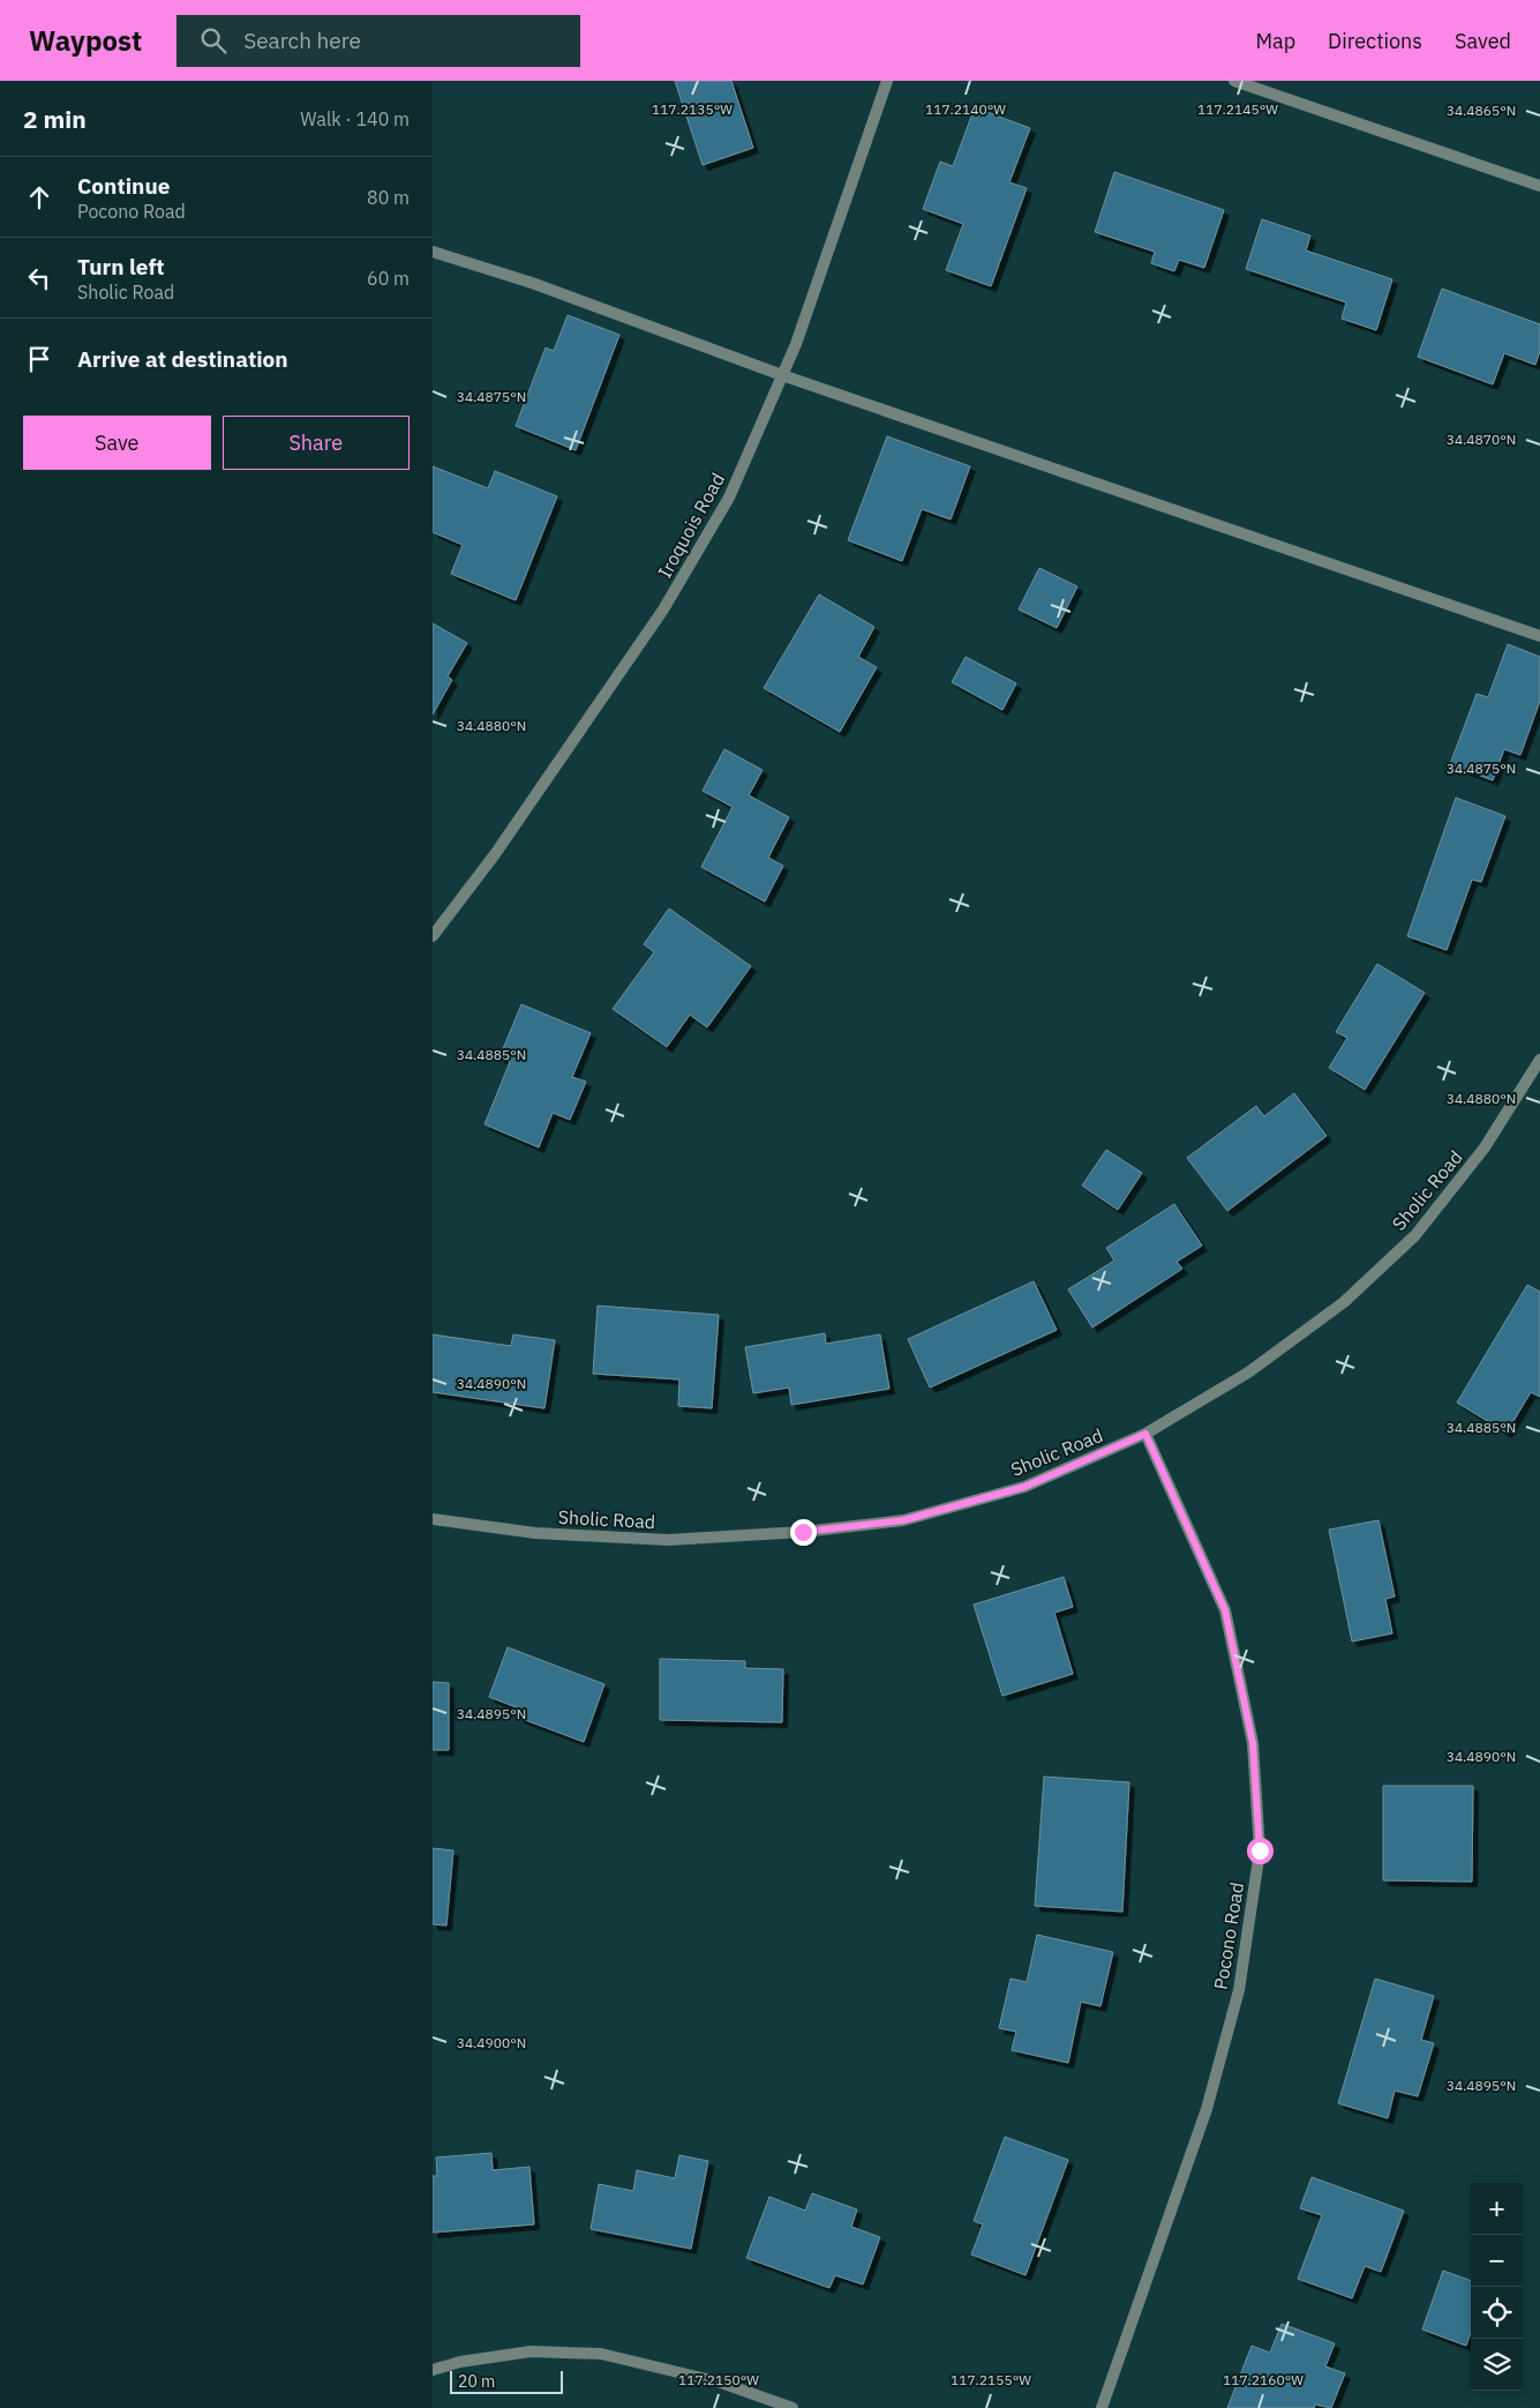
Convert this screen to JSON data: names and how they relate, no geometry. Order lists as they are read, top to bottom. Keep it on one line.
{"streets":{"street":["Iroquois Road","Sholic Road","Pocono Road"]},"crossings":[["Sholic Road","Pocono Road"]],"scale_bar":"20 m","page":{"header":"Waypost","search":"Search here","nav":["Map","Directions","Saved"],"heading":["2 min","Walk · 140 m"],"list":[["Continue","Pocono Road","80 m"],["Turn left","Sholic Road","60 m"],"Arrive at destination"],"buttons":["Save","Share"],"map_buttons":["+","−"],"scale":"20 m"},"coordinates":["117.2145°W","117.2135°W","117.2140°W","34.4865°N","34.4875°N","34.4870°N","34.4880°N","34.4885°N","34.4890°N","34.4895°N","34.4900°N","117.2150°W","117.2155°W","117.2160°W"]}
